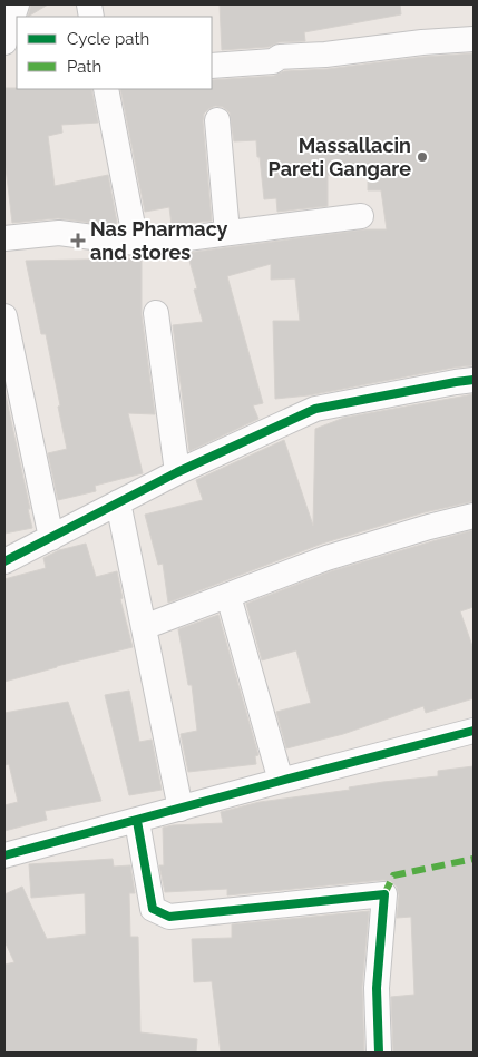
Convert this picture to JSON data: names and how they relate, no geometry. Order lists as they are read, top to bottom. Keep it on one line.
{"places":{"other":["Massallacin Pareti Gangare"],"health":["Nas Pharmacy and stores"]},"legend":["Cycle path","Path"]}
